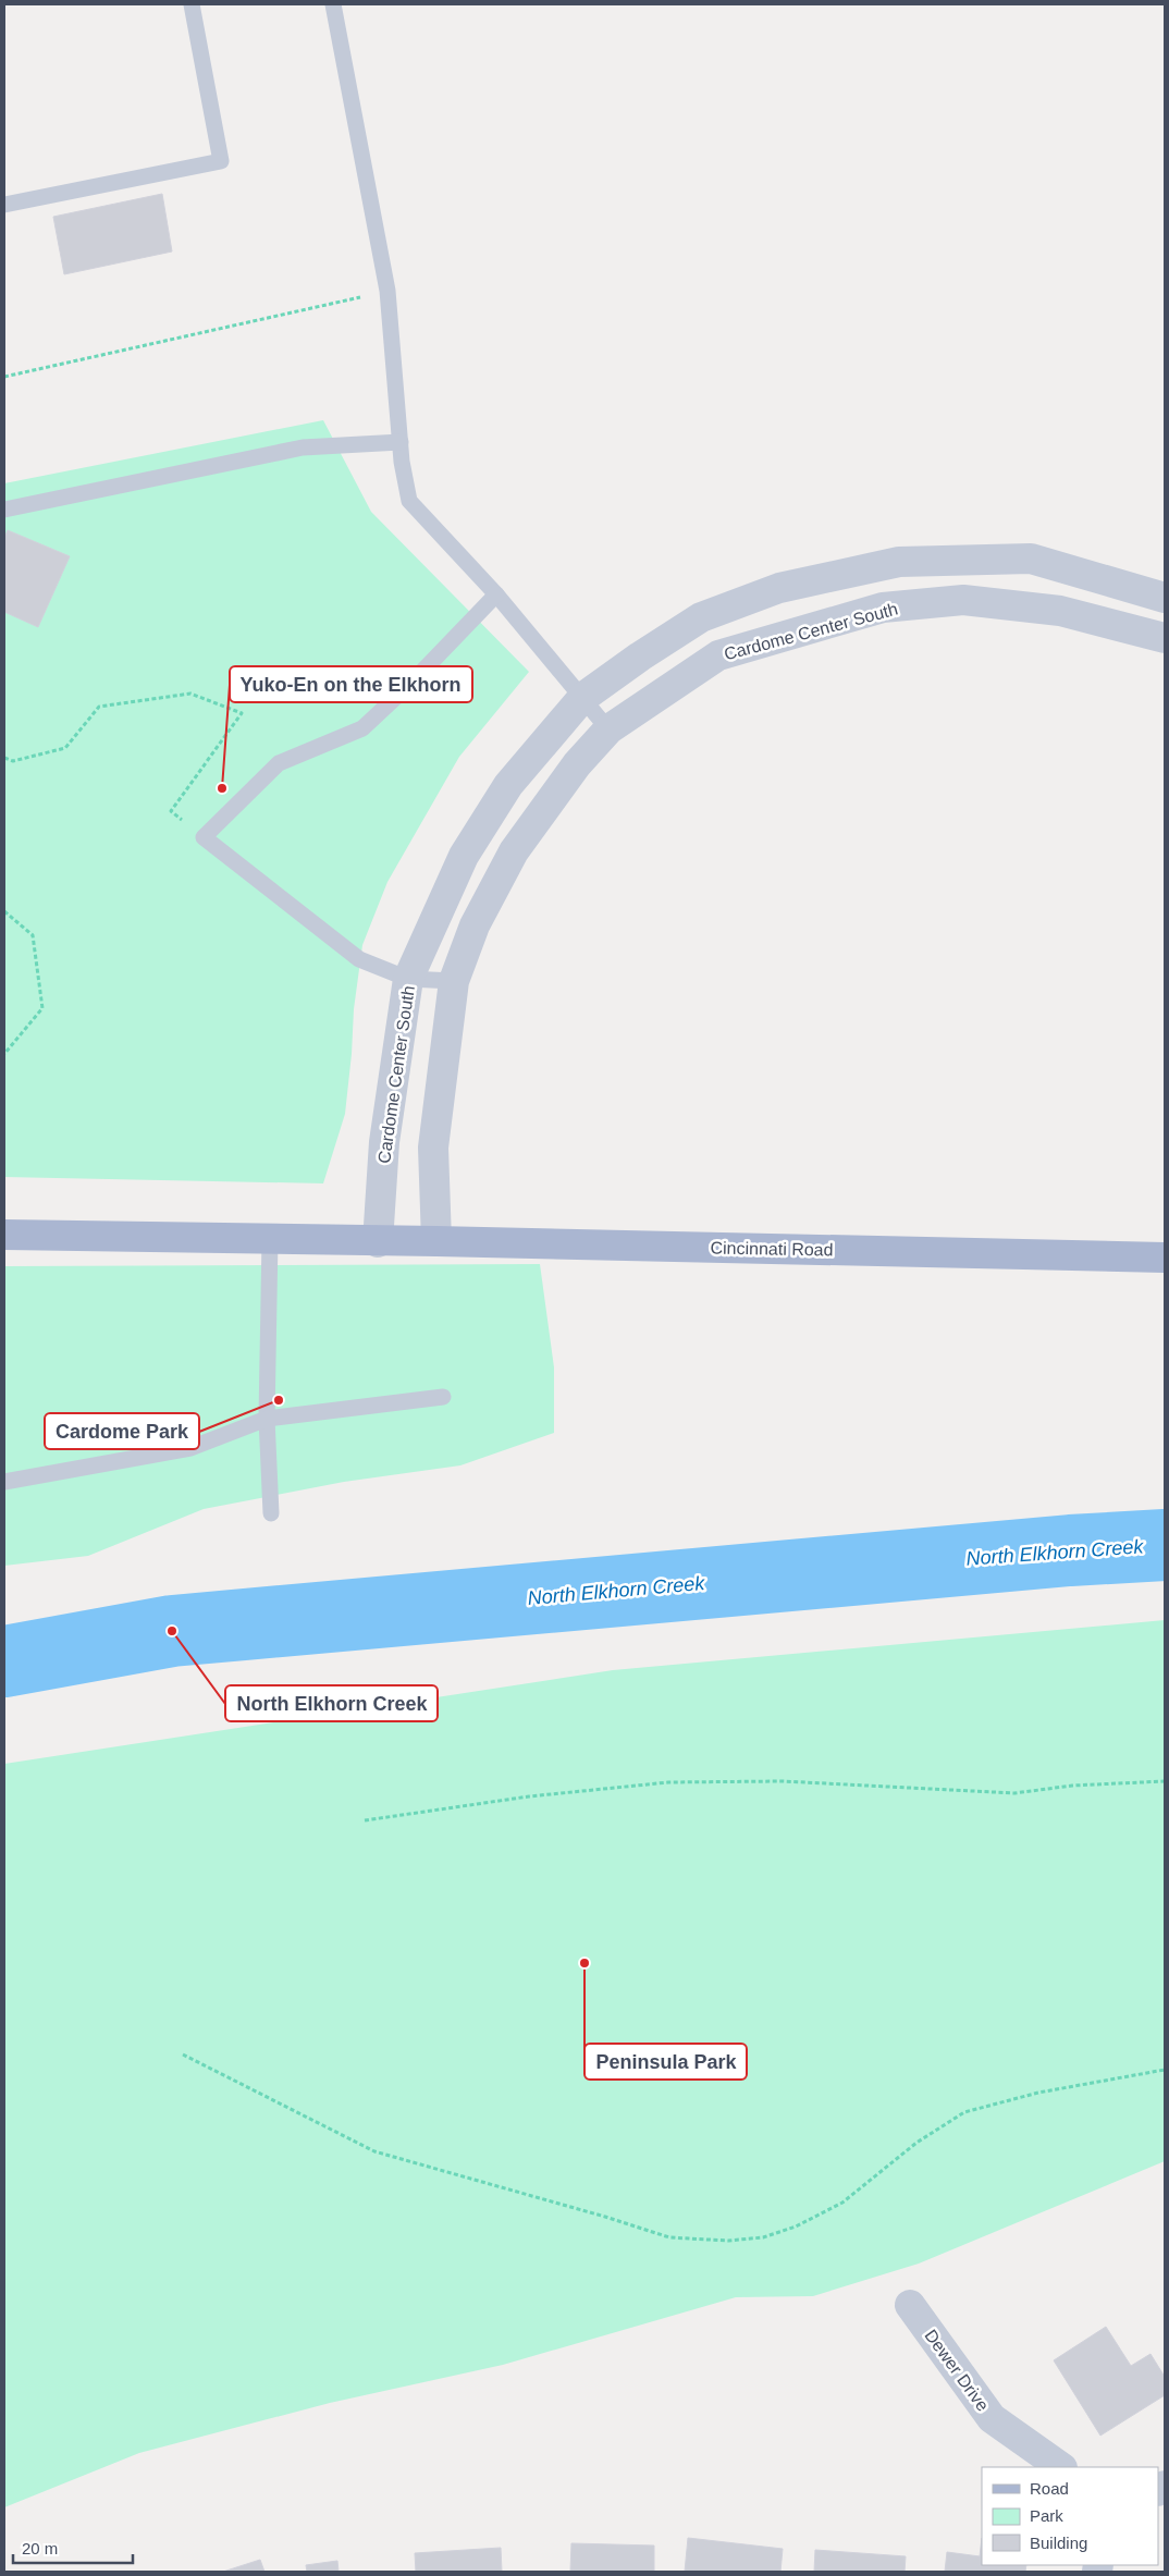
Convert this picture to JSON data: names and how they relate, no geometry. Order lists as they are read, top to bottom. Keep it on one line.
{"streets":{"main road":["Cincinnati Road"],"street":["Cardome Center South","Dewer Drive"]},"crossings":[["Cardome Center South","Cincinnati Road"]],"water":["North Elkhorn Creek"],"places":["Yuko-En on the Elkhorn","Cardome Park","North Elkhorn Creek","Peninsula Park"],"legend":["Road","Park","Building"],"scale_bar":"20 m"}
